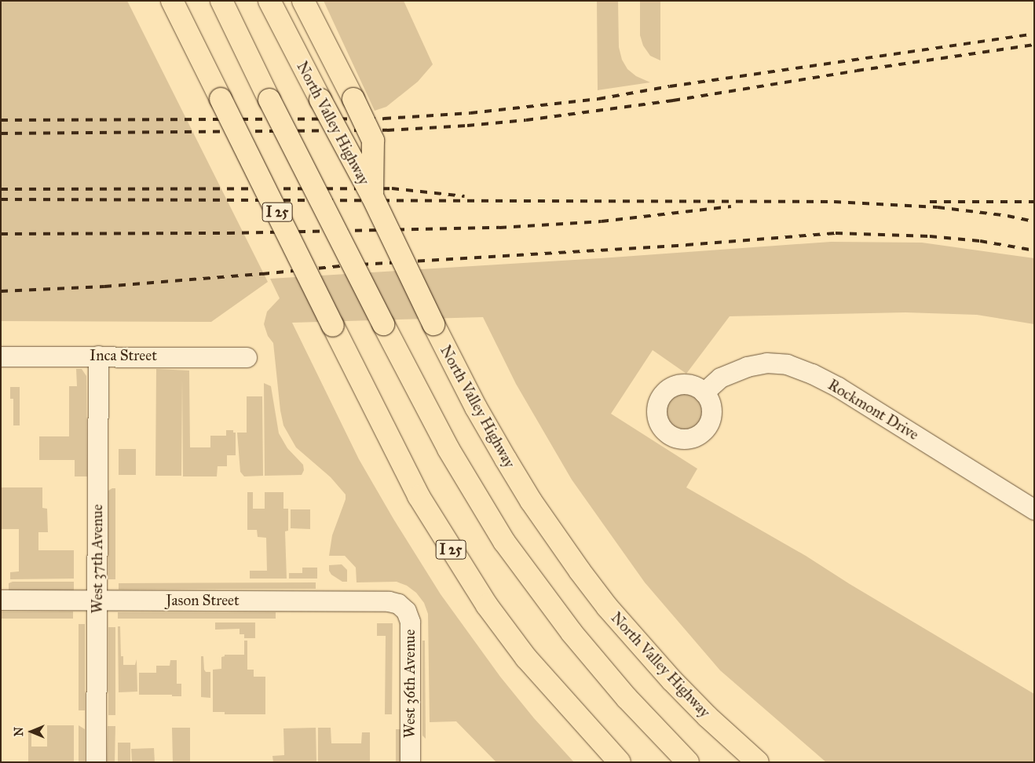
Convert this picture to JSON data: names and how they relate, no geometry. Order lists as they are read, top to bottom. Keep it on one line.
{"streets":{"highway":["North Valley Highway","I 25"],"street":["Inca Street","Rockmont Drive","West 37th Avenue","Jason Street","West 36th Avenue"]},"crossings":[["Inca Street","West 37th Avenue"],["West 37th Avenue","Jason Street"],["Jason Street","West 36th Avenue"]],"north":"left"}
